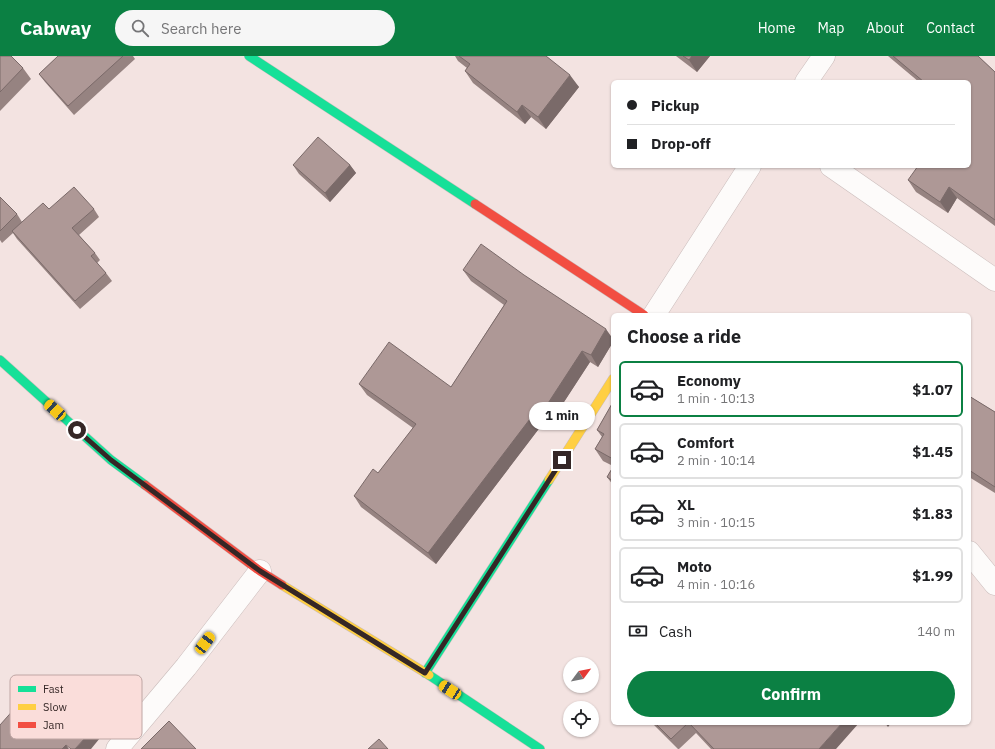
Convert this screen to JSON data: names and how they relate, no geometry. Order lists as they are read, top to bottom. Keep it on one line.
{"legend":["Fast","Slow","Jam"],"north":"top right","page":{"header":"Cabway","search":"Search here","nav":["Home","Map","About","Contact"],"banner":["Pickup","Drop-off"],"heading":"Choose a ride","list":[{"name":"Economy","note":"1 min · 10:13","value":"$1.07"},{"name":"Comfort","note":"2 min · 10:14","value":"$1.45"},{"name":"XL","note":"3 min · 10:15","value":"$1.83"},{"name":"Moto","note":"4 min · 10:16","value":"$1.99"}],"bubble":"1 min","pay":["Cash","140 m"],"buttons":"Confirm"}}
